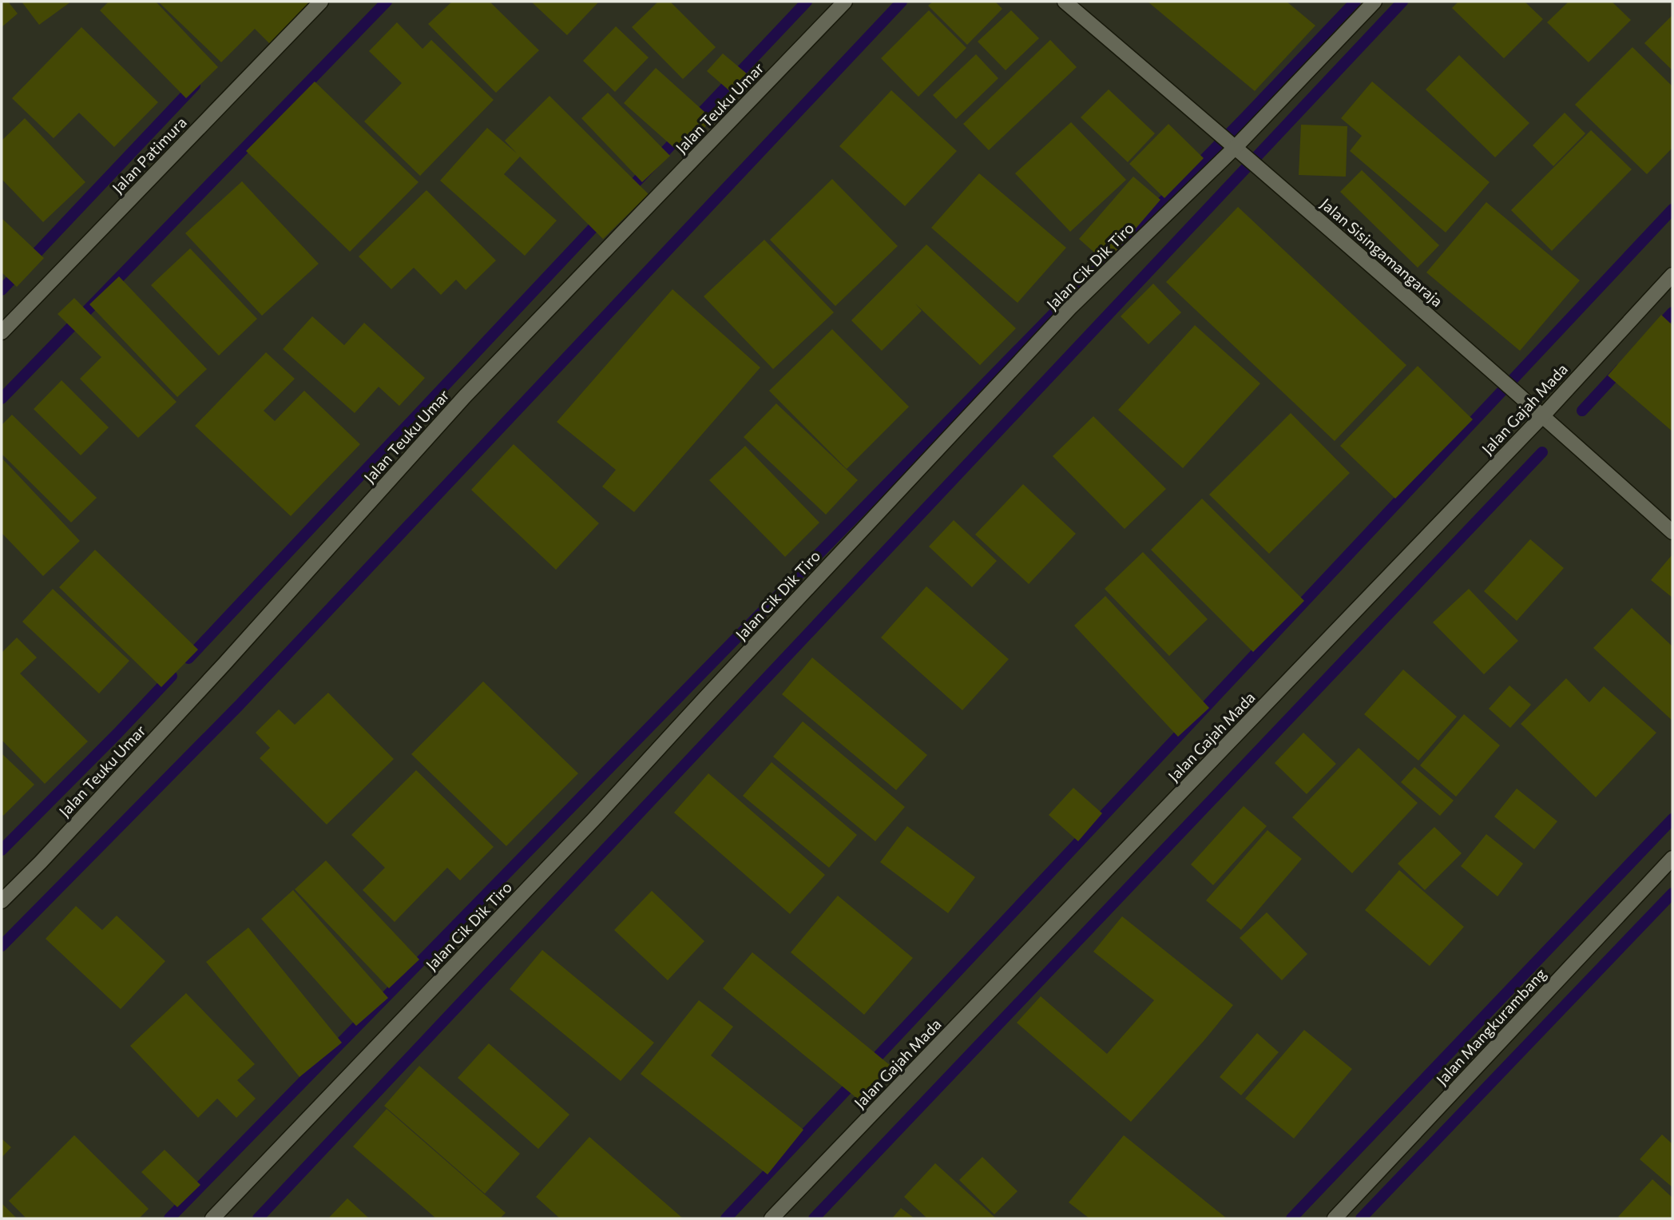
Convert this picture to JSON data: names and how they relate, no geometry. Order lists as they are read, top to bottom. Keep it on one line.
{"streets":{"street":["Jalan Teuku Umar","Jalan Patimura","Jalan Sisingamangaraja","Jalan Cik Dik Tiro","Jalan Gajah Mada","Jalan Mangkurambang"]},"crossings":[["Jalan Sisingamangaraja","Jalan Cik Dik Tiro"],["Jalan Sisingamangaraja","Jalan Gajah Mada"]]}
